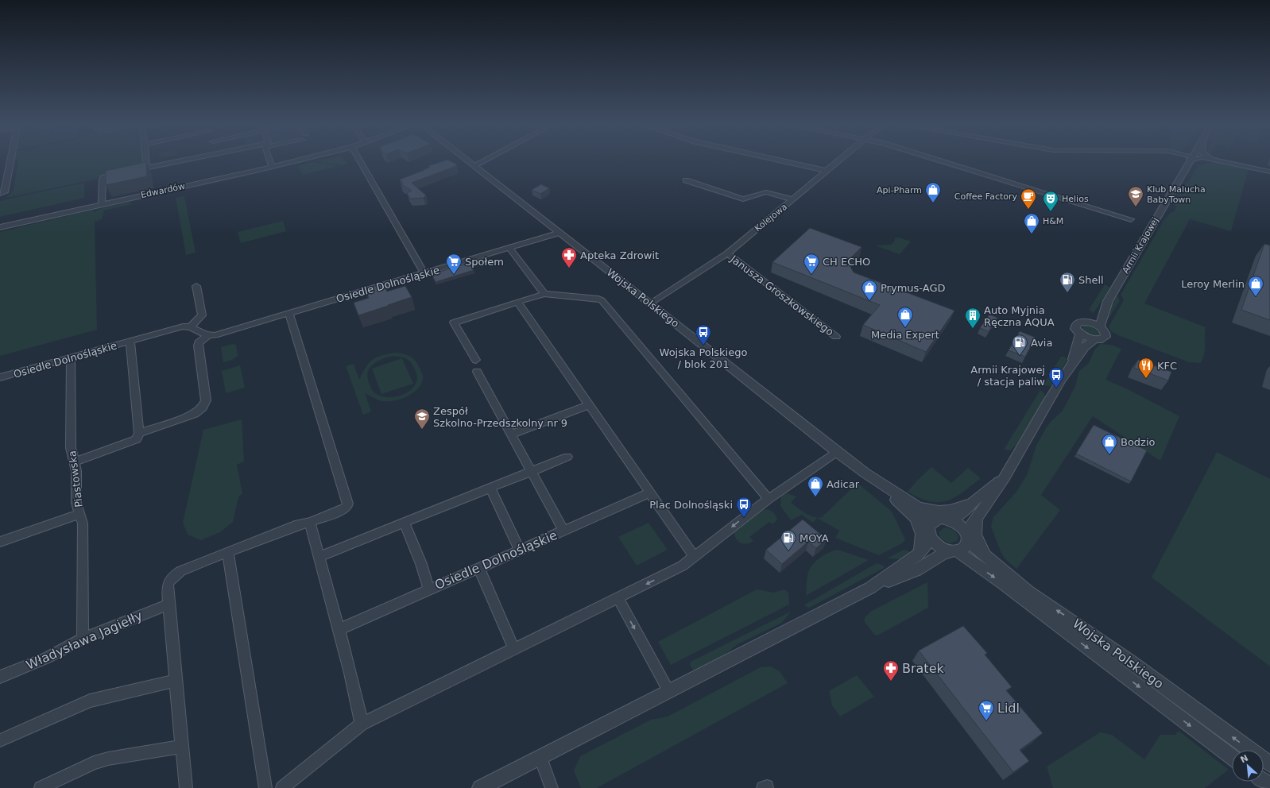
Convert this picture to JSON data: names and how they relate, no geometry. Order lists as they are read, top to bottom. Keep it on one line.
{"streets":{"street":["Edwardów","Kolejowa","Armii Krajowej","Osiedle Dolnośląskie","Janusza Groszkowskiego","Wojska Polskiego","Piastowska","Władysława Jagiełły"]},"crossings":[["Kolejowa","Janusza Groszkowskiego"],["Kolejowa","Wojska Polskiego"],["Osiedle Dolnośląskie","Wojska Polskiego"],["Osiedle Dolnośląskie","Piastowska"],["Piastowska","Władysława Jagiełły"]],"places":{"shop":["Api-Pharm","H&M","Leroy Merlin","Prymus-AGD","Media Expert","Bodzio","Adicar"],"school or university":["Klub Malucha BabyTown","Zespół Szkolno-Przedszkolny nr 9"],"cafe":["Coffee Factory"],"theatre":["Helios"],"pharmacy":["Apteka Zdrowit","Bratek"],"supermarket":["Społem","CH ECHO","Lidl"],"fuel station":["Shell","Avia","MOYA"],"building":["Auto Myjnia Ręczna AQUA"],"bus stop":["Wojska Polskiego / blok 201","Armii Krajowej / stacja paliw","Plac Dolnośląski"],"restaurant":["KFC"]},"north":"top left"}
